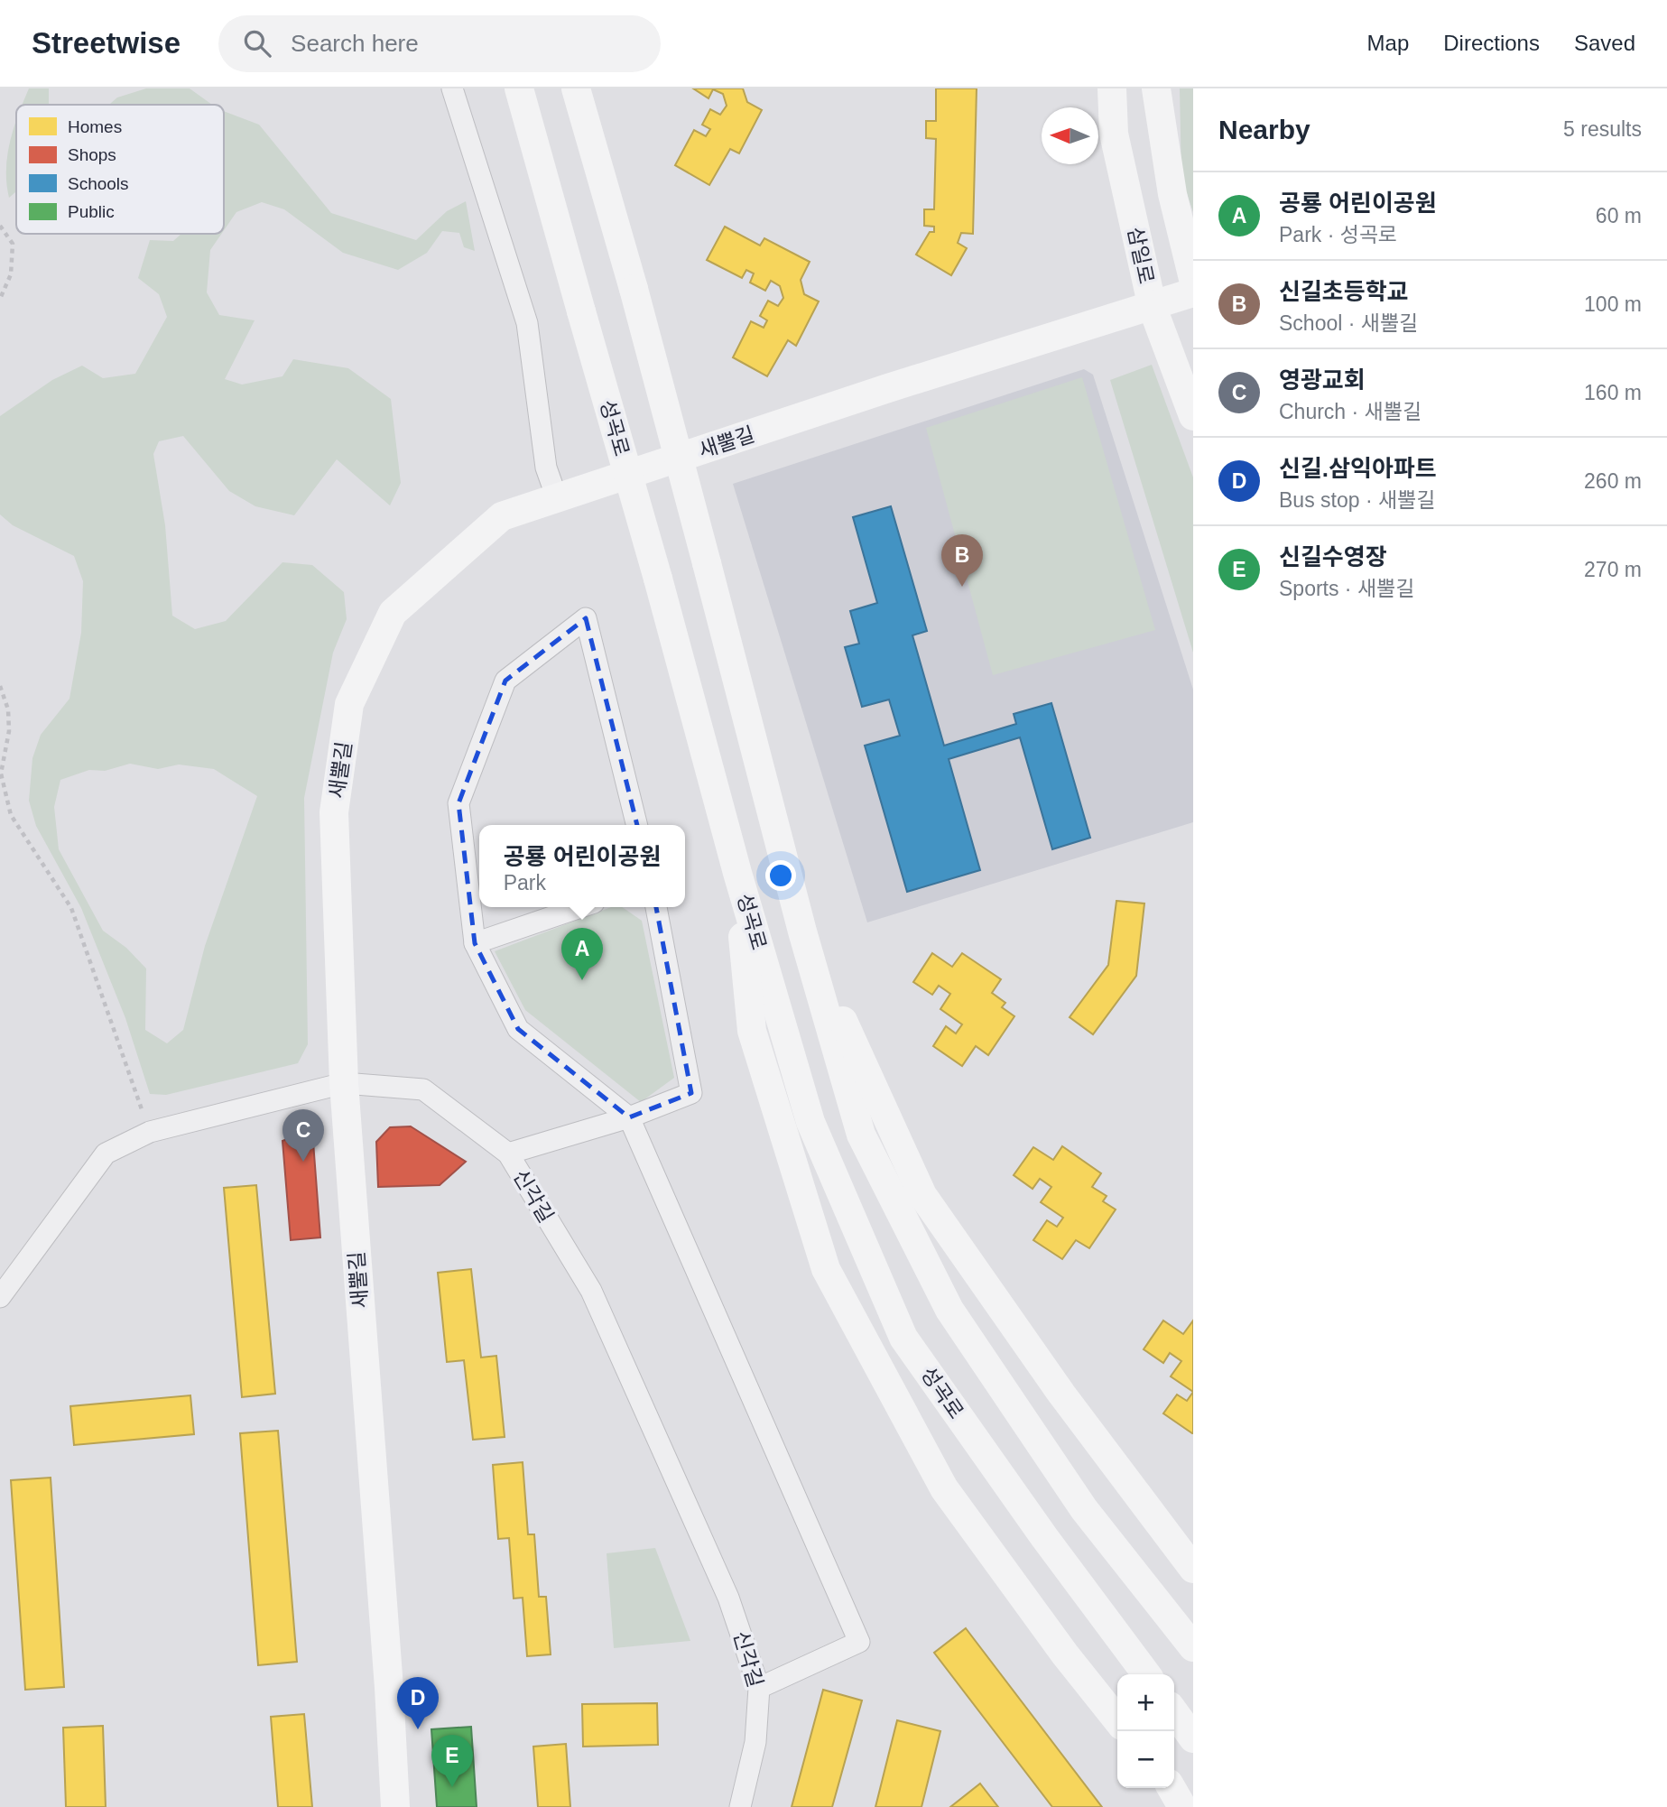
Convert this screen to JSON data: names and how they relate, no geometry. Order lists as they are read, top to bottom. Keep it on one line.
{"streets":{"main road":["삼일로","성곡로","새뿔길"],"street":["신각길"]},"crossings":[["삼일로","새뿔길"],["새뿔길","신각길"]],"legend":["Homes","Shops","Schools","Public"],"north":"left","page":{"header":"Streetwise","search":"Search here","nav":["Map","Directions","Saved"],"heading":["Nearby","5 results"],"list":[{"mark":"A","name":"공룡 어린이공원","note":"Park · 성곡로","value":"60 m"},{"mark":"B","name":"신길초등학교","note":"School · 새뿔길","value":"100 m"},{"mark":"C","name":"영광교회","note":"Church · 새뿔길","value":"160 m"},{"mark":"D","name":"신길.삼익아파트","note":"Bus stop · 새뿔길","value":"260 m"},{"mark":"E","name":"신길수영장","note":"Sports · 새뿔길","value":"270 m"}],"pins":["B","A","C","D","E"],"popup":["공룡 어린이공원","Park"],"map_buttons":["+","−"]}}
